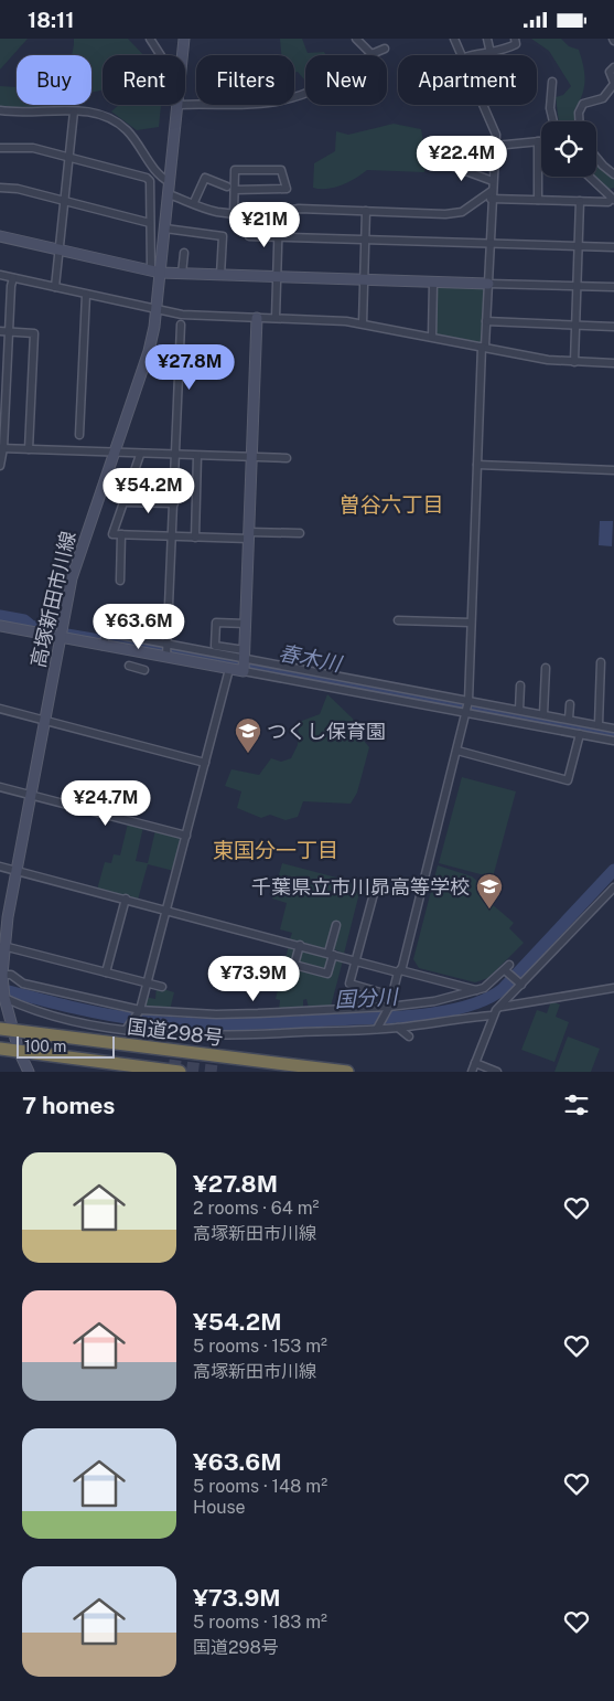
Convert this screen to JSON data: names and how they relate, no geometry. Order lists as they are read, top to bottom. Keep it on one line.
{"streets":{"highway":["国道298号"],"street":["高塚新田市川線"]},"crossings":[["高塚新田市川線","国道298号"]],"districts":["曽谷六丁目","東国分一丁目"],"water":["春木川","国分川"],"places":{"school or university":["つくし保育園","千葉県立市川昴高等学校"]},"scale_bar":"100 m","page":{"status":"18:11","chip":["Buy","Rent","Filters","New","Apartment"],"price":["¥22.4M","¥21M","¥27.8M","¥54.2M","¥63.6M","¥24.7M","¥73.9M"],"scale":"100 m","heading":"7 homes","list":[{"name":"¥27.8M","note":"2 rooms · 64 m² · 高塚新田市川線"},{"name":"¥54.2M","note":"5 rooms · 153 m² · 高塚新田市川線"},{"name":"¥63.6M","note":"5 rooms · 148 m² · House"},{"name":"¥73.9M","note":"5 rooms · 183 m² · 国道298号"}]}}
